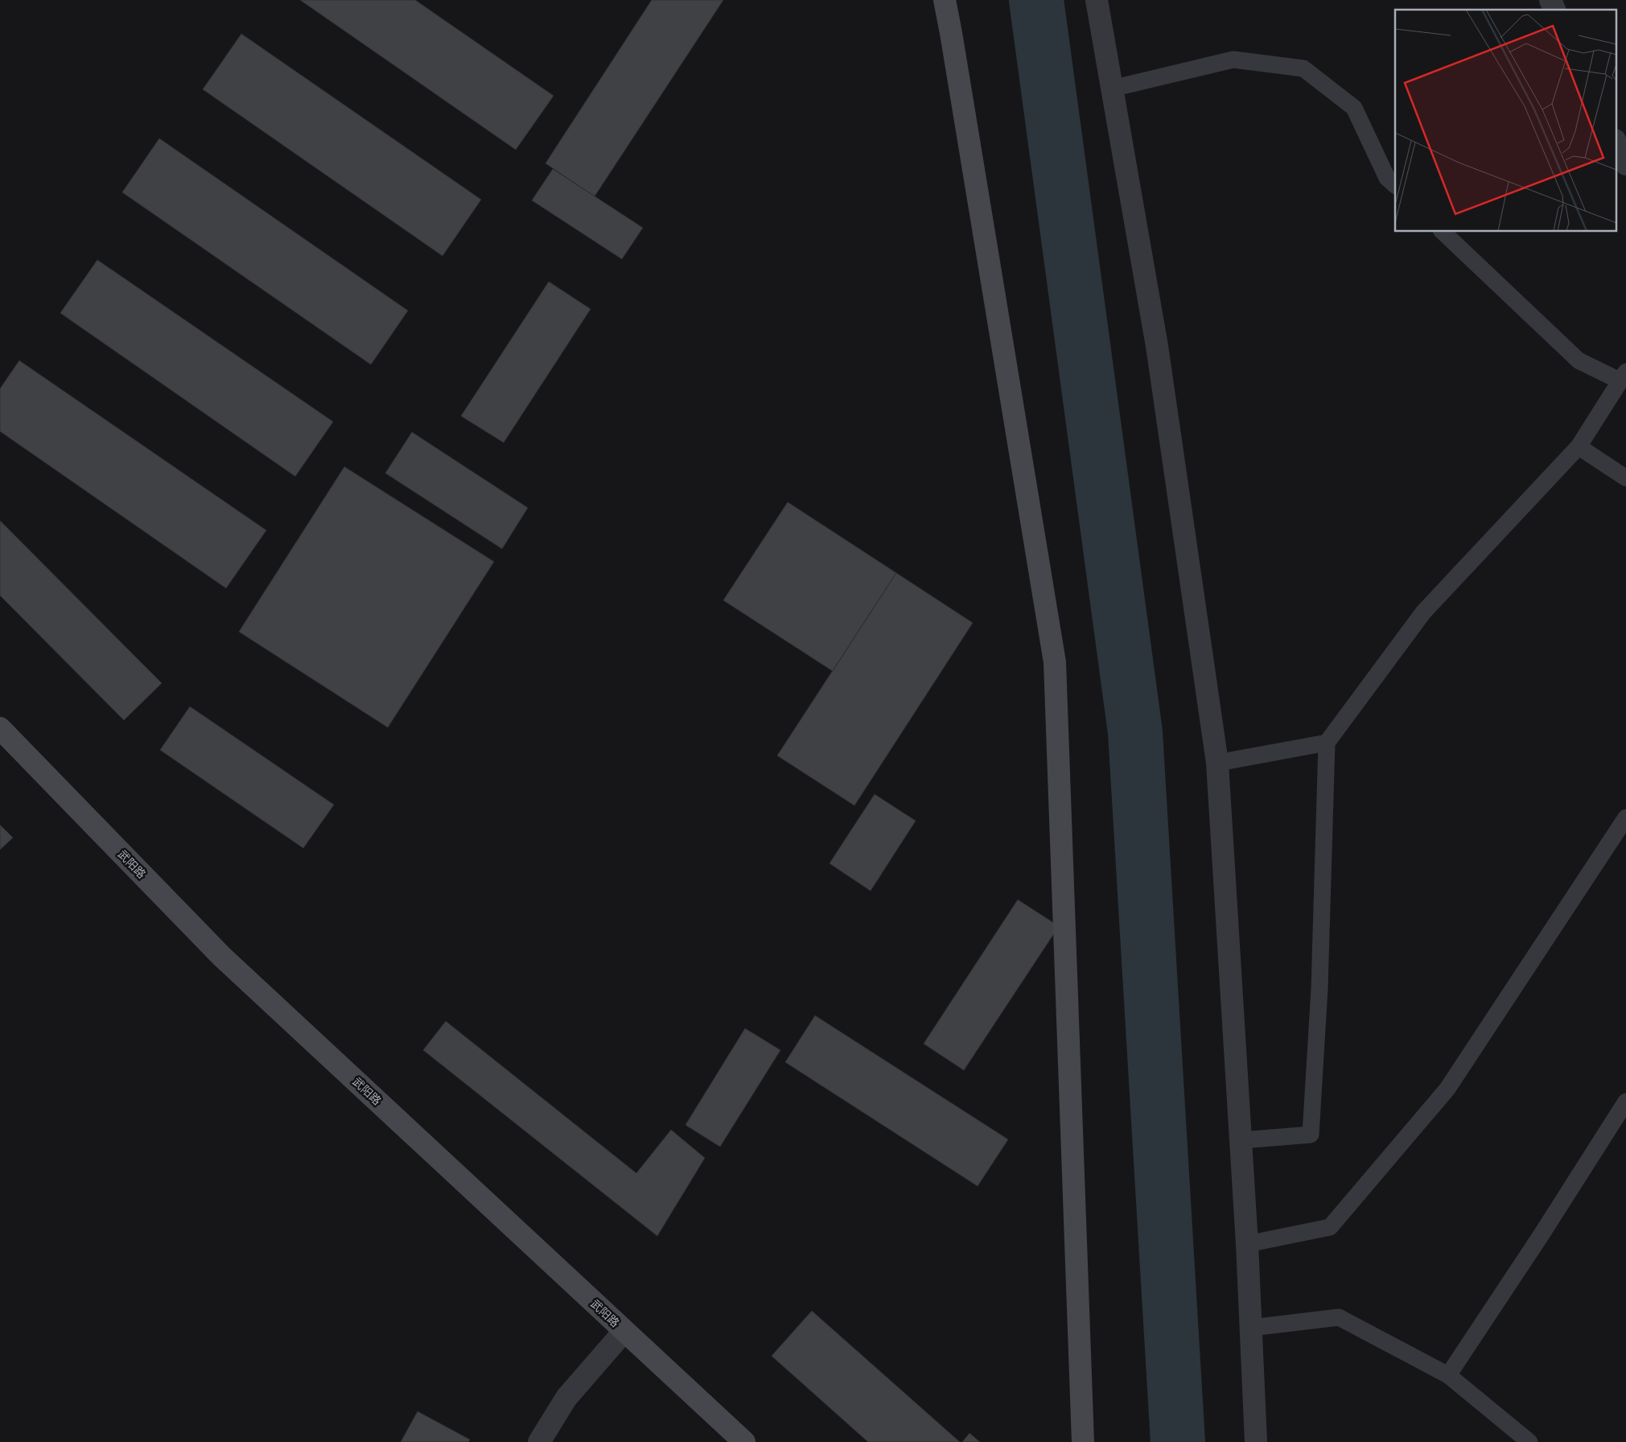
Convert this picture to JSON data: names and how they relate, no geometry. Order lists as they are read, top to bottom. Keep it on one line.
{"streets":{"street":["武阳路"]}}
